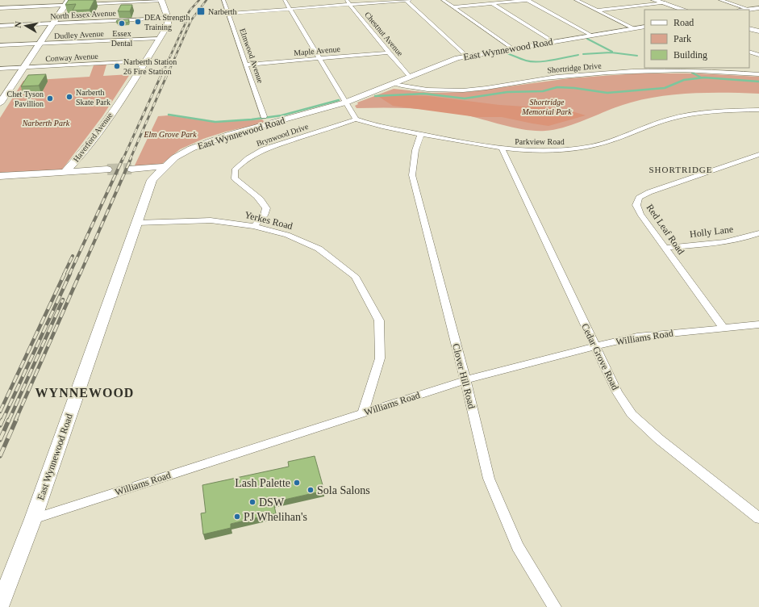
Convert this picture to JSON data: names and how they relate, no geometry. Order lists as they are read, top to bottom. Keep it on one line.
{"streets":{"street":["North Essex Avenue","Chestnut Avenue","Dudley Avenue","East Wynnewood Road","Maple Avenue","Elmwood Avenue","Conway Avenue","Shortridge Drive","Brynwood Drive","Haverford Avenue","Parkview Road","Yerkes Road","Red Leaf Road","Holly Lane","Williams Road","Cedar Grove Road","Clover Hill Road"]},"crossings":[["North Essex Avenue","Haverford Avenue"],["Chestnut Avenue","East Wynnewood Road"],["Chestnut Avenue","Maple Avenue"],["Dudley Avenue","Haverford Avenue"],["East Wynnewood Road","Shortridge Drive"],["East Wynnewood Road","Yerkes Road"],["East Wynnewood Road","Williams Road"],["Maple Avenue","Elmwood Avenue"],["Conway Avenue","Haverford Avenue"],["Brynwood Drive","Parkview Road"],["Brynwood Drive","Yerkes Road"],["Parkview Road","Cedar Grove Road"],["Parkview Road","Clover Hill Road"],["Yerkes Road","Williams Road"],["Red Leaf Road","Holly Lane"],["Red Leaf Road","Williams Road"],["Williams Road","Cedar Grove Road"],["Williams Road","Clover Hill Road"]],"districts":["SHORTRIDGE","WYNNEWOOD"],"parks":["Shortridge Memorial Park","Narberth Park","Elm Grove Park"],"places":{"transit":["Narberth"],"other":["DEA Strength Training","Essex Dental","Narberth Station 26 Fire Station","Narberth Skate Park","Chet Tyson Pavillion","Lash Palette","Sola Salons","DSW","PJ Whelihan's"]},"legend":["Road","Park","Building"],"north":"left"}
